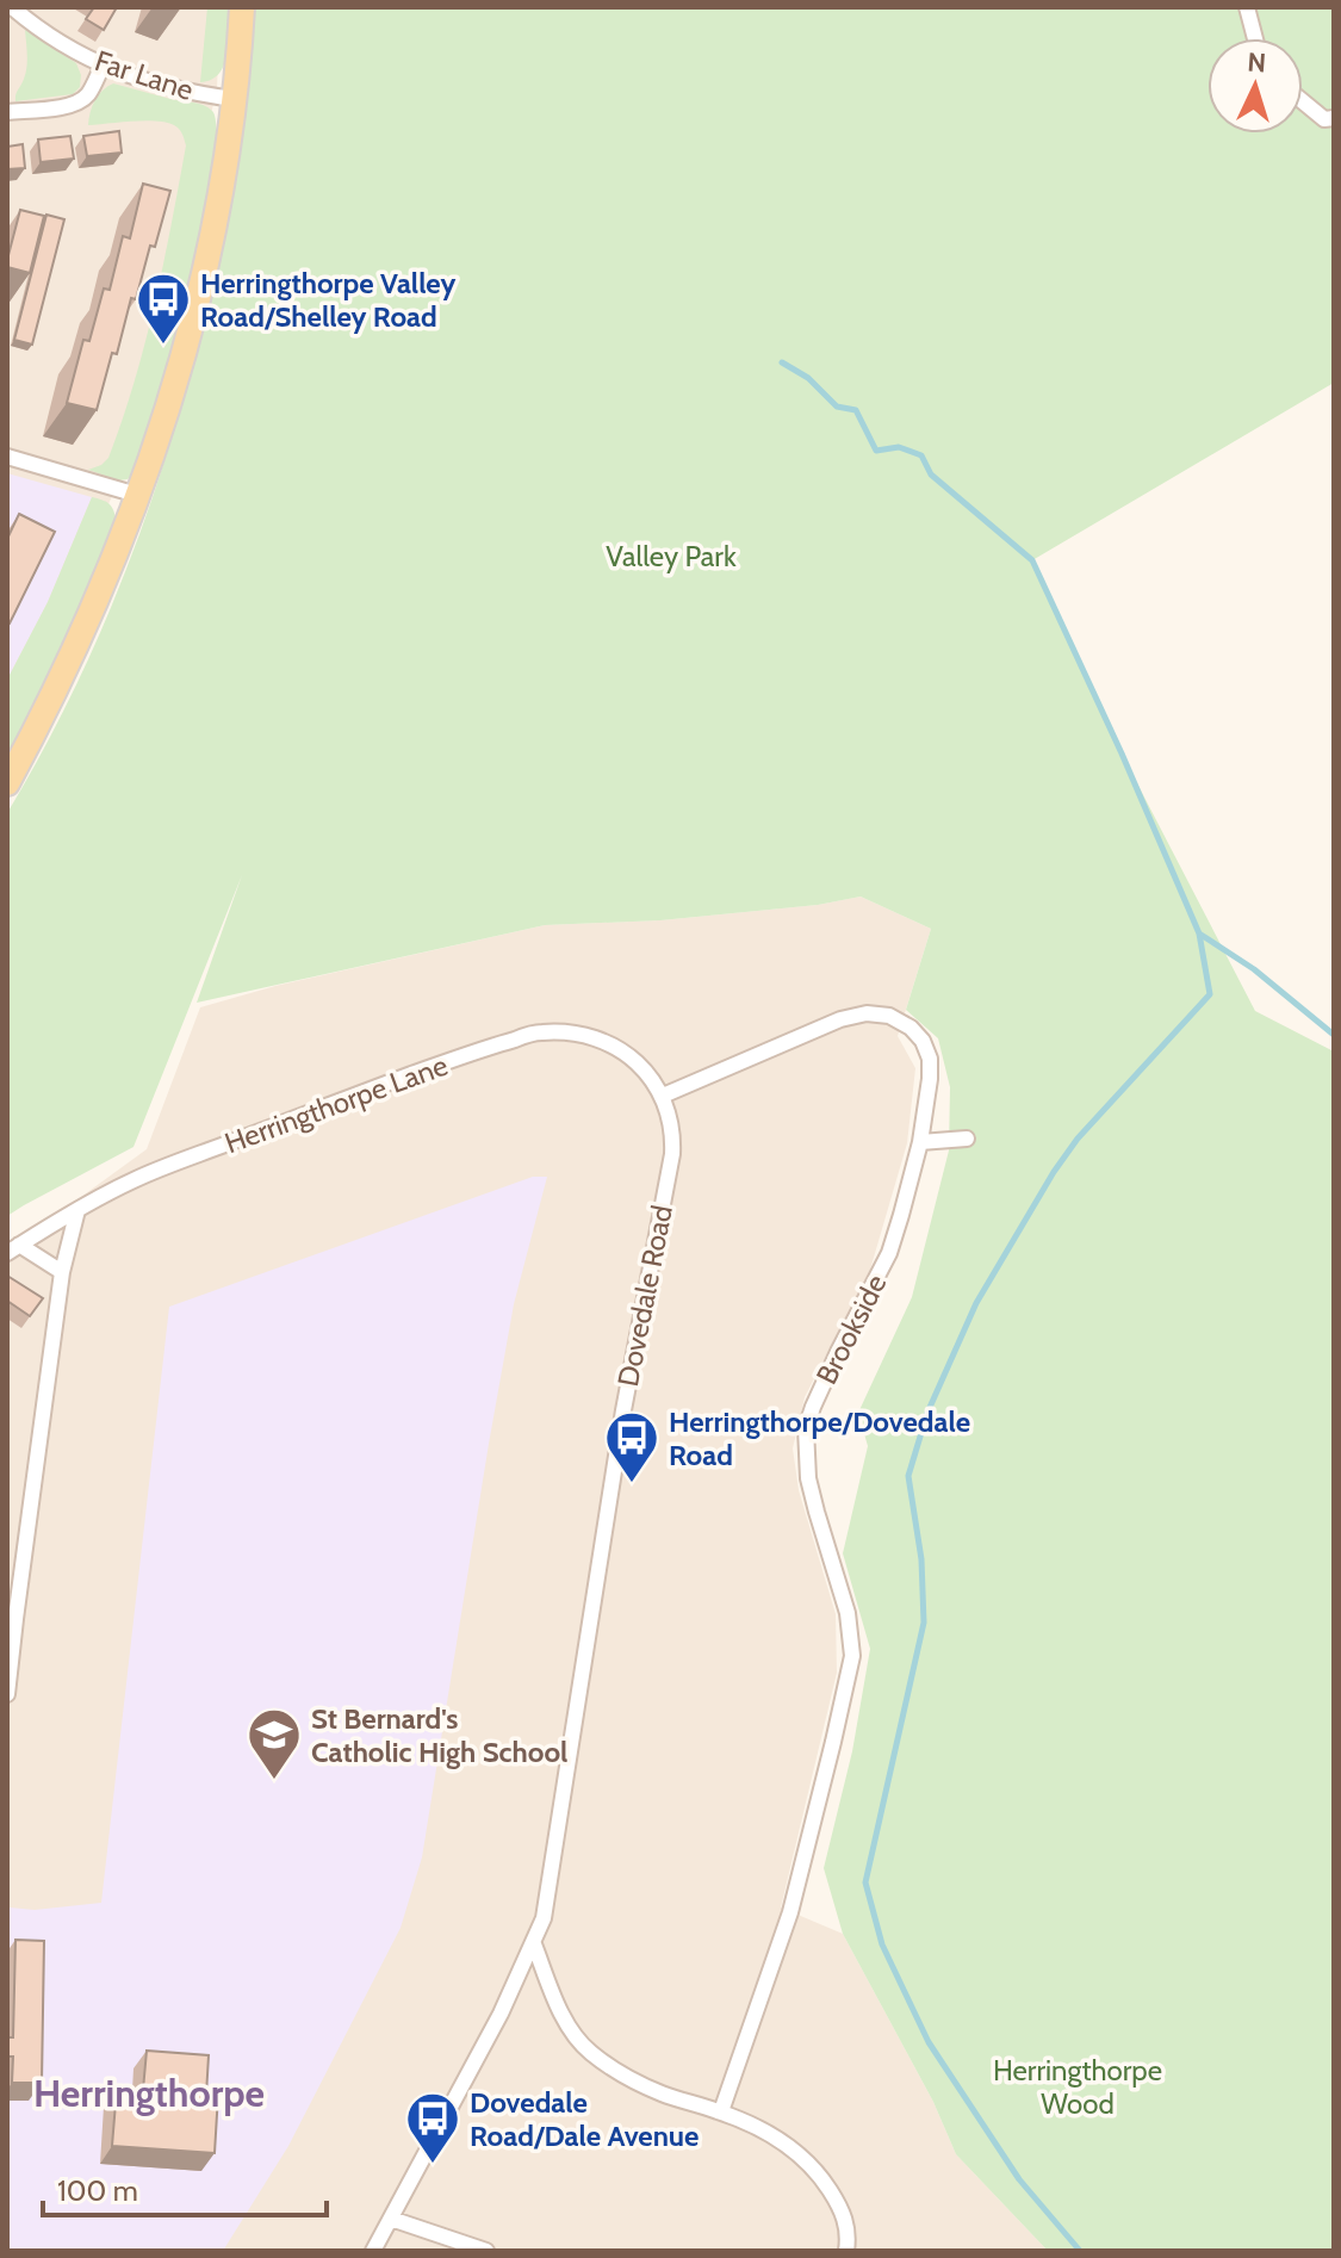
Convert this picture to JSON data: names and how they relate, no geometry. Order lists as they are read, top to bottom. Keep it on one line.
{"streets":{"street":["Far Lane","Herringthorpe Lane","Dovedale Road","Brookside"]},"crossings":[["Herringthorpe Lane","Dovedale Road"],["Herringthorpe Lane","Brookside"],["Dovedale Road","Brookside"]],"districts":["Herringthorpe"],"parks":["Valley Park","Herringthorpe Wood"],"places":{"bus stop":["Herringthorpe Valley Road/Shelley Road","Herringthorpe/Dovedale Road","Dovedale Road/Dale Avenue"],"school or university":["St Bernard's Catholic High School"]},"scale_bar":"100 m","north":"top"}
